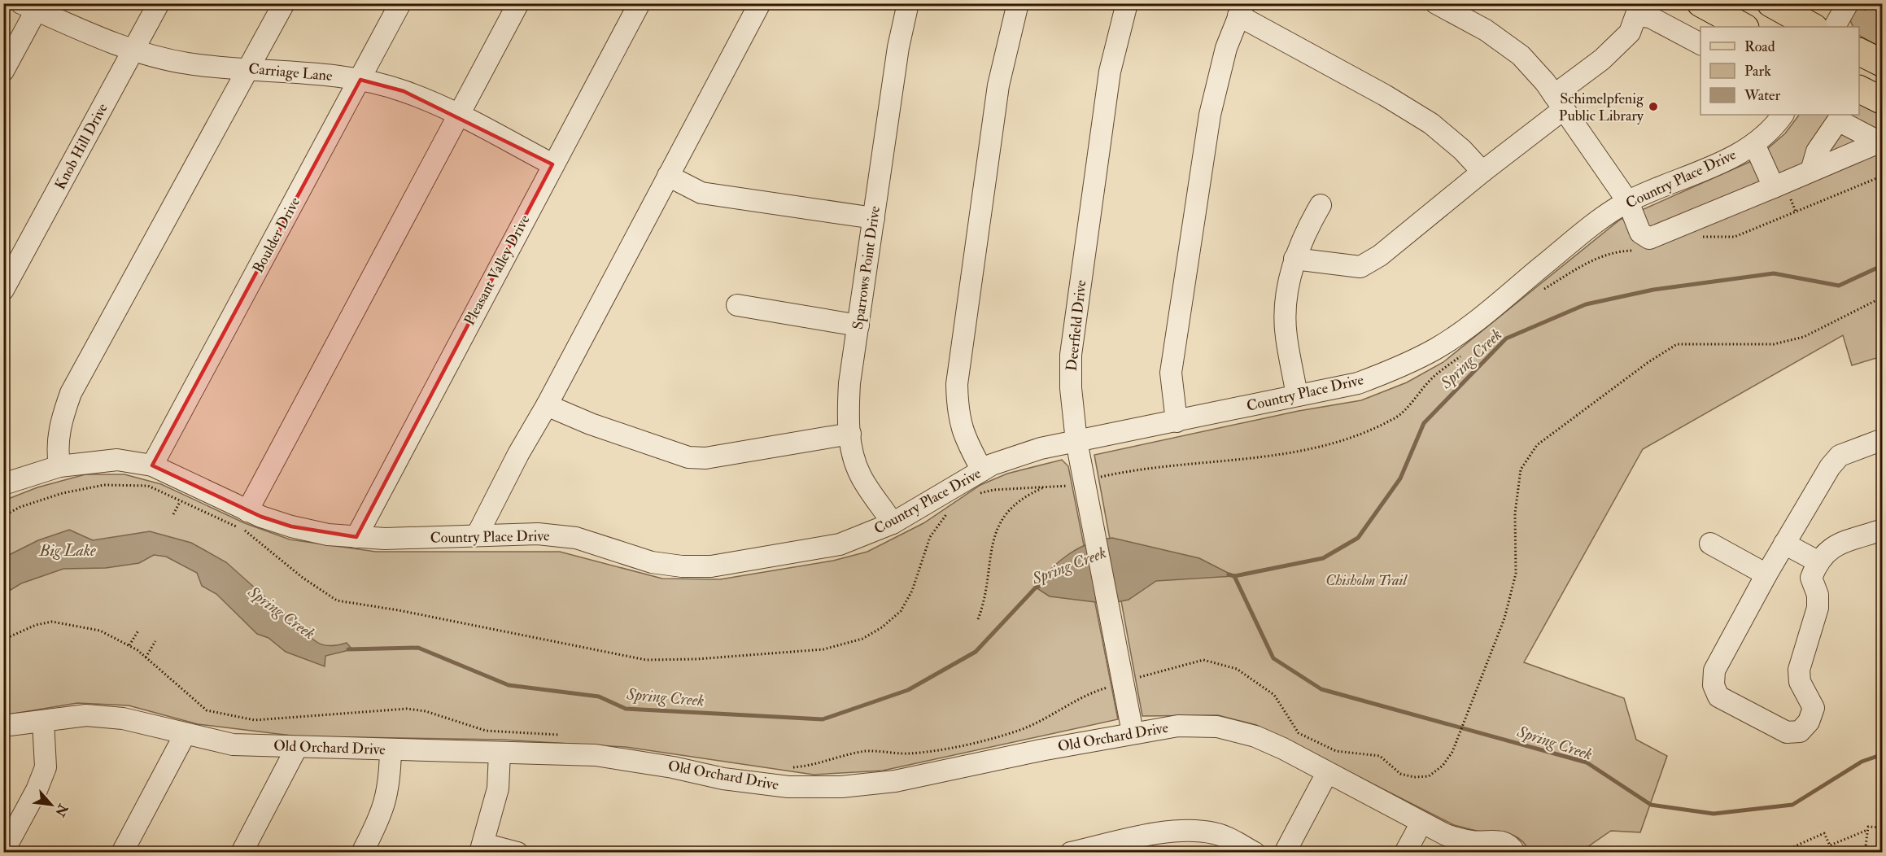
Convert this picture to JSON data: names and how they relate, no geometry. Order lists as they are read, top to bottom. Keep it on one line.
{"streets":{"street":["Carriage Lane","Knob Hill Drive","Country Place Drive","Boulder Drive","Sparrows Point Drive","Pleasant Valley Drive","Deerfield Drive","Old Orchard Drive"]},"crossings":[["Carriage Lane","Knob Hill Drive"],["Carriage Lane","Boulder Drive"],["Carriage Lane","Pleasant Valley Drive"],["Country Place Drive","Boulder Drive"],["Country Place Drive","Sparrows Point Drive"],["Country Place Drive","Pleasant Valley Drive"],["Country Place Drive","Deerfield Drive"],["Deerfield Drive","Old Orchard Drive"]],"water":["Spring Creek","Big Lake"],"parks":["Chisholm Trail"],"places":["Schimelpfenig Public Library"],"legend":["Road","Park","Water"],"north":"bottom right"}
